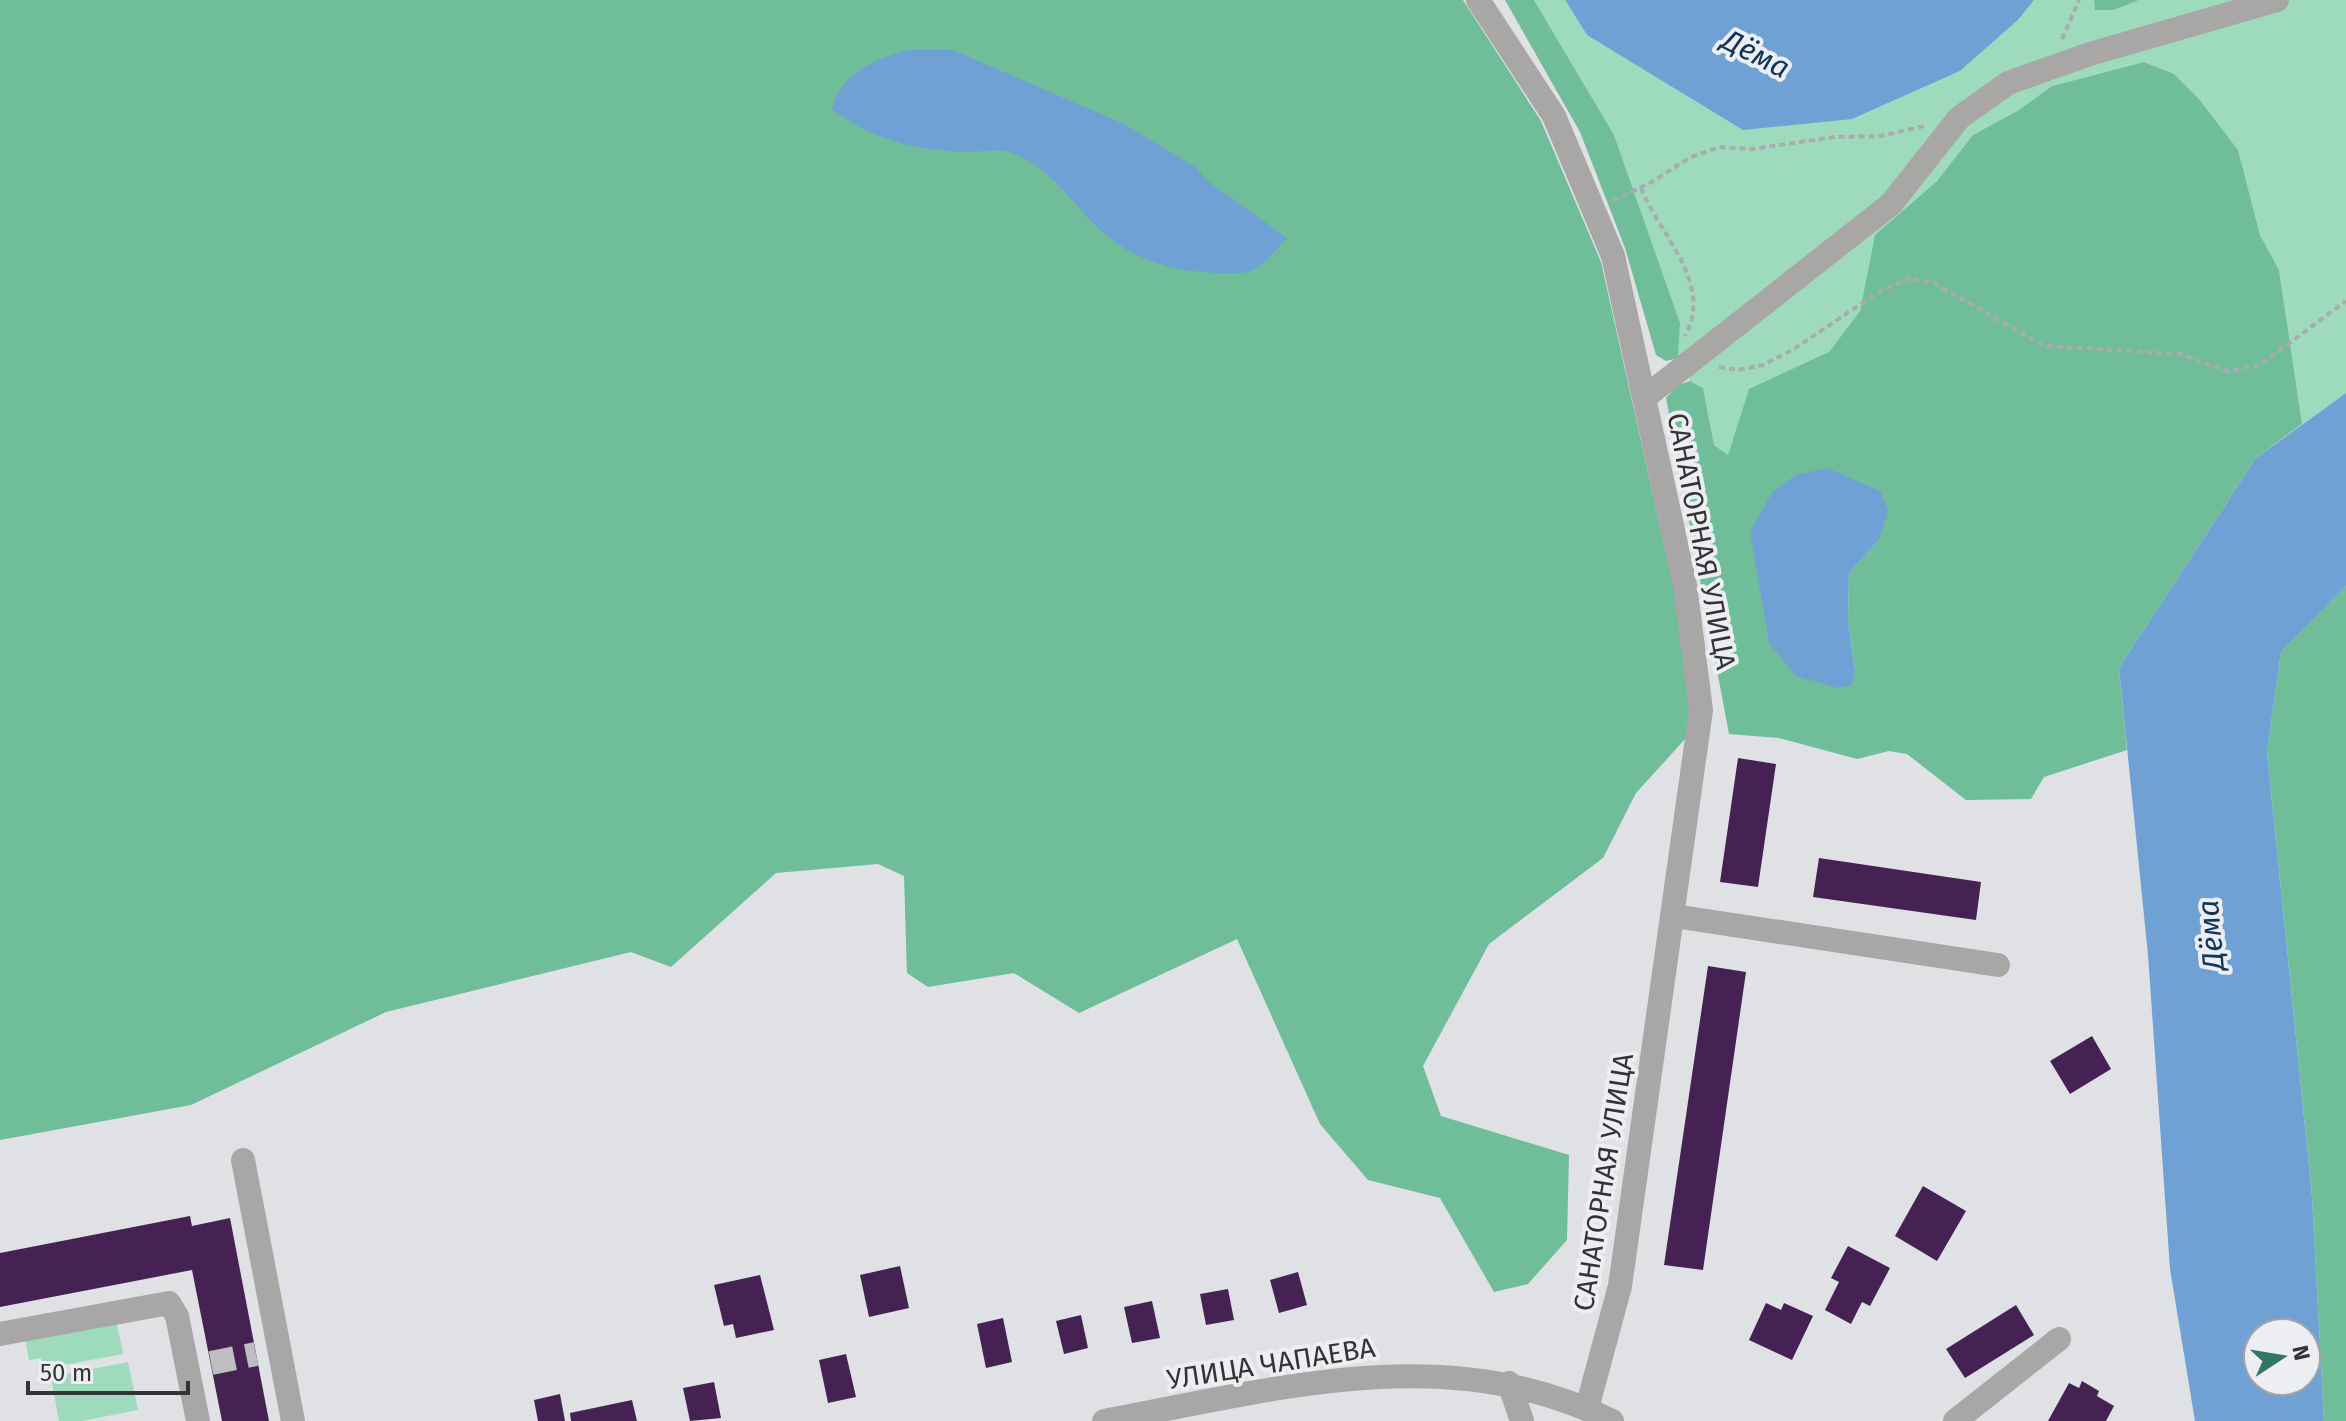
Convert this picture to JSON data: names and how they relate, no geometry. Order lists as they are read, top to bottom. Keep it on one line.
{"streets":{"street":["САНАТОРНАЯ УЛИЦА","УЛИЦА ЧАПАЕВА"]},"crossings":[["САНАТОРНАЯ УЛИЦА","УЛИЦА ЧАПАЕВА"]],"water":["Дёма"],"scale_bar":"50 m","north":"right"}
